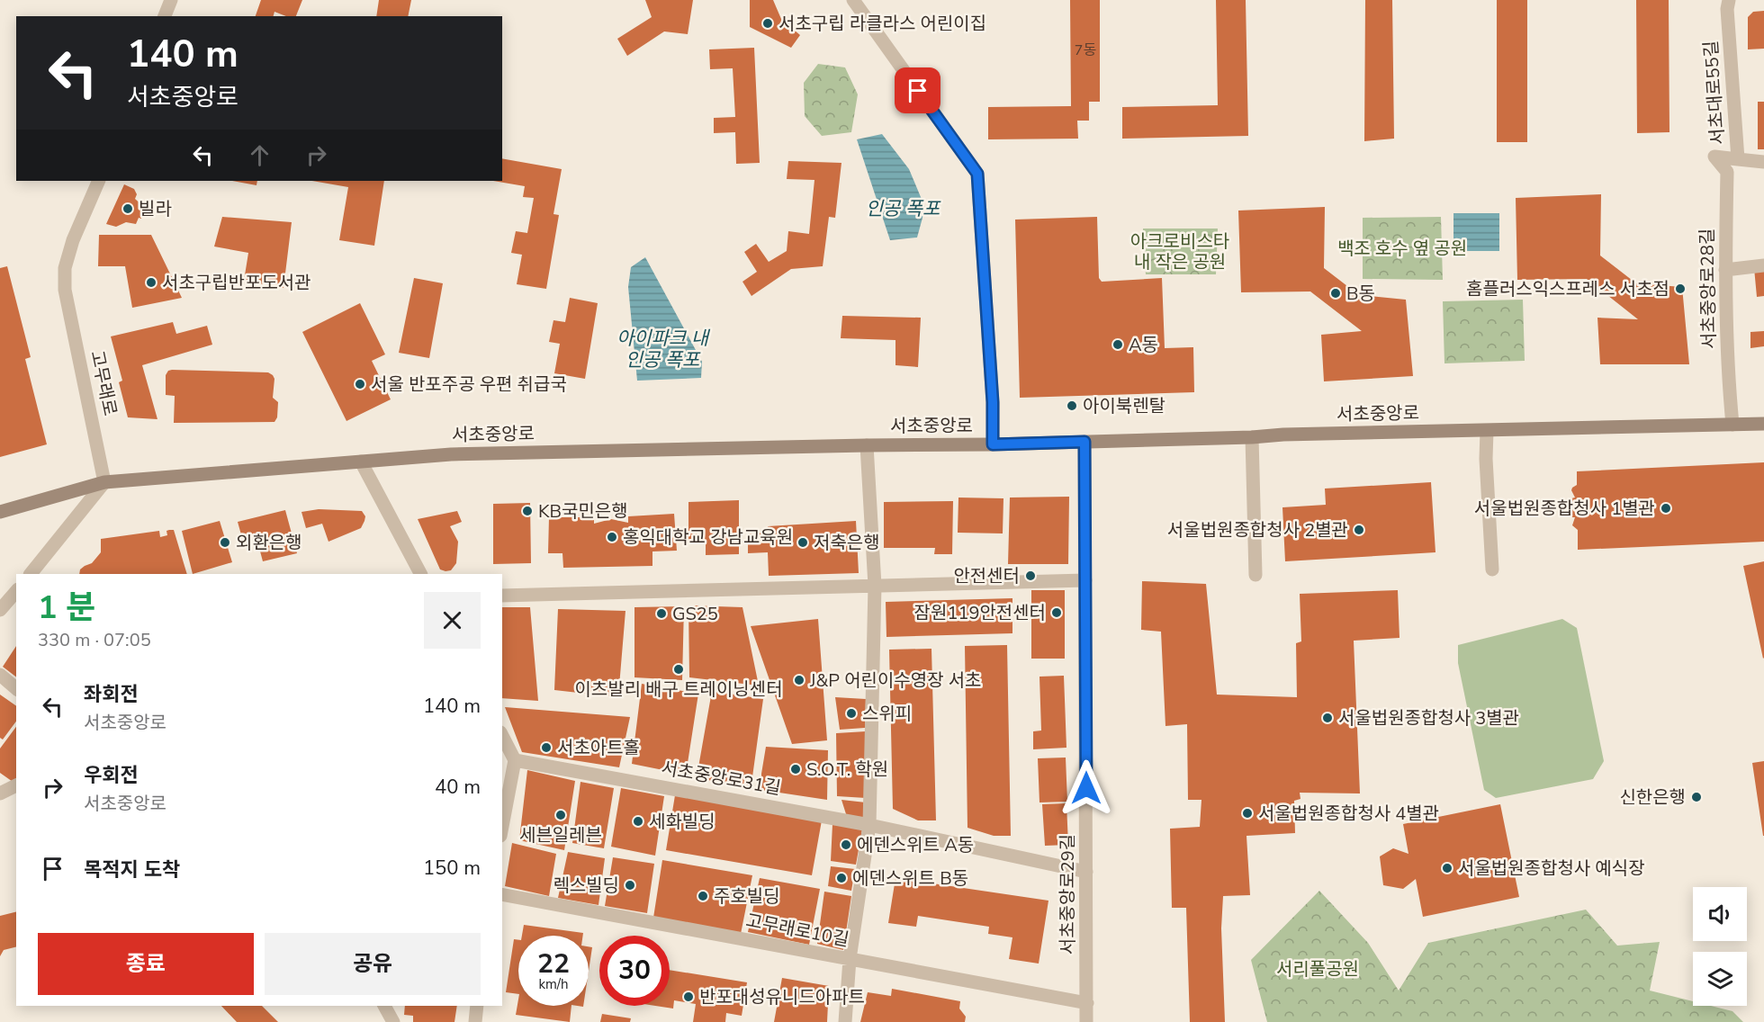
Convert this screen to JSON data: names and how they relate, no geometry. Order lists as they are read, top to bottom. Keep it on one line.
{"streets":{"main road":["서초중앙로"],"street":["서초대로55길","서초중앙로28길","고무래로","서초중앙로31길","서초중앙로29길","고무래로10길"]},"crossings":[["서초대로55길","서초중앙로28길"],["서초중앙로28길","서초중앙로"],["고무래로","서초중앙로"],["서초중앙로","서초중앙로29길"],["서초중앙로31길","서초중앙로29길"],["서초중앙로29길","고무래로10길"]],"water":["인공 폭포","아이파크 내 인공 폭포"],"parks":["아크로비스타 내 작은 공원","백조 호수 옆 공원","서리풀공원"],"places":["서초구립 라클라스 어린이집","빌라","서초구립반포도서관","홈플러스익스프레스 서초점","B동","A동","서울 반포주공 우편 취급국","아이북렌탈","서울법원종합청사 1별관","KB국민은행","서울법원종합청사 2별관","홍익대학교 강남교육원","외환은행","저축은행","안전센터","잠원119안전센터","GS25","이츠발리 배구 트레이닝센터","J&P 어린이수영장 서초","스위피","서울법원종합청사 3별관","서초아트홀","S.O.T. 학원","신한은행","서울법원종합청사 4별관","세븐일레븐","세화빌딩","에덴스위트 A동","서울법원종합청사 예식장","에덴스위트 B동","렉스빌딩","주호빌딩","반포대성유니드아파트"],"house_numbers":["7동"],"page":{"turn":["140 m","서초중앙로"],"heading":["1 분","330 m · 07:05"],"list":[{"name":"좌회전","note":"서초중앙로","value":"140 m"},{"name":"우회전","note":"서초중앙로","value":"40 m"},{"name":"목적지 도착","value":"150 m"}],"buttons":["종료","공유"],"speed":"22 km/h","limit":"30"}}
